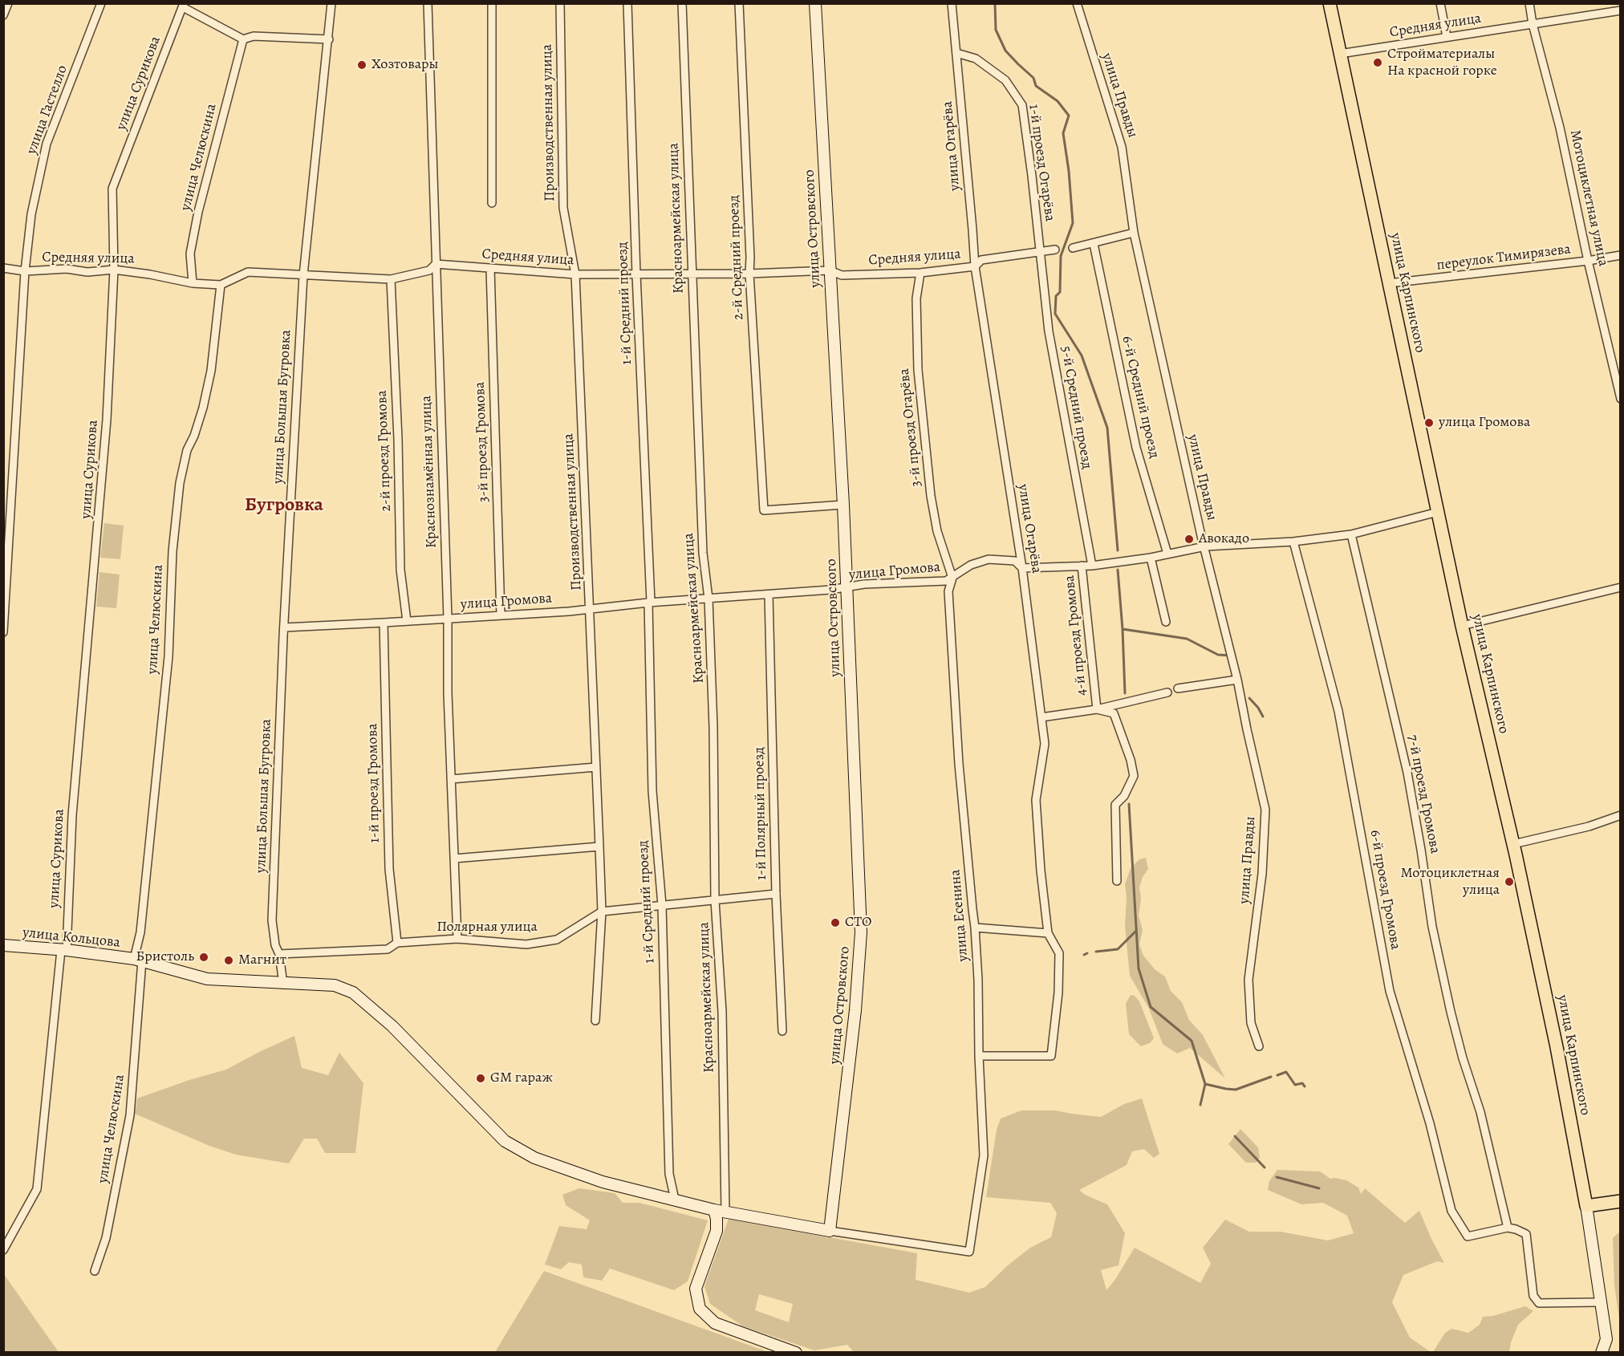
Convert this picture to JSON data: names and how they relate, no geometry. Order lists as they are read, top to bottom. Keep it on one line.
{"streets":{"main road":["улица Карпинского"],"street":["Средняя улица","улица Сурикова","улица Правды","улица Гастелло","Производственная улица","улица Огарёва","улица Челюскина","1-й проезд Огарёва","Мотоциклетная улица","Красноармейская улица","улица Островского","2-й Средний проезд","переулок Тимирязева","1-й Средний проезд","6-й Средний проезд","улица Большая Бугровка","5-й Средний проезд","3-й проезд Огарёва","3-й проезд Громова","2-й проезд Громова","Краснознамённая улица","улица Громова","4-й проезд Громова","1-й проезд Громова","7-й проезд Громова","1-й Полярный проезд","6-й проезд Громова","улица Есенина","Полярная улица","улица Кольцова"]},"crossings":[["Средняя улица","улица Сурикова"],["Средняя улица","улица Гастелло"],["Средняя улица","Производственная улица"],["Средняя улица","улица Огарёва"],["Средняя улица","улица Челюскина"],["Средняя улица","1-й проезд Огарёва"],["Средняя улица","Мотоциклетная улица"],["Средняя улица","Красноармейская улица"],["Средняя улица","улица Островского"],["Средняя улица","2-й Средний проезд"],["Средняя улица","улица Карпинского"],["Средняя улица","1-й Средний проезд"],["Средняя улица","улица Большая Бугровка"],["Средняя улица","5-й Средний проезд"],["Средняя улица","3-й проезд Огарёва"],["Средняя улица","3-й проезд Громова"],["Средняя улица","2-й проезд Громова"],["Средняя улица","Краснознамённая улица"],["улица Сурикова","улица Кольцова"],["улица Правды","улица Громова"],["Производственная улица","улица Громова"],["Производственная улица","Полярная улица"],["улица Огарёва","1-й проезд Огарёва"],["улица Огарёва","улица Громова"],["улица Огарёва","улица Есенина"],["улица Челюскина","улица Кольцова"],["1-й проезд Огарёва","5-й Средний проезд"],["Мотоциклетная улица","переулок Тимирязева"],["Красноармейская улица","улица Громова"],["Красноармейская улица","Полярная улица"],["улица Островского","2-й Средний проезд"],["улица Островского","улица Громова"],["улица Островского","улица Есенина"],["переулок Тимирязева","улица Карпинского"],["улица Карпинского","улица Громова"],["1-й Средний проезд","улица Громова"],["1-й Средний проезд","Полярная улица"],["1-й Средний проезд","улица Кольцова"],["6-й Средний проезд","улица Громова"],["улица Большая Бугровка","улица Громова"],["улица Большая Бугровка","Полярная улица"],["улица Большая Бугровка","улица Кольцова"],["5-й Средний проезд","улица Громова"],["3-й проезд Огарёва","улица Громова"],["3-й проезд Огарёва","улица Есенина"],["3-й проезд Громова","улица Громова"],["2-й проезд Громова","улица Громова"],["Краснознамённая улица","улица Громова"],["Краснознамённая улица","Полярная улица"],["улица Громова","4-й проезд Громова"],["улица Громова","1-й проезд Громова"],["улица Громова","7-й проезд Громова"],["улица Громова","1-й Полярный проезд"],["улица Громова","6-й проезд Громова"],["улица Громова","улица Есенина"],["1-й проезд Громова","Полярная улица"],["7-й проезд Громова","6-й проезд Громова"],["1-й Полярный проезд","Полярная улица"]],"districts":["Бугровка"],"places":["Стройматериалы На красной горке","Хозтовары","улица Громова","Авокадо","Мотоциклетная улица","СТО","Бристоль","Магнит","GM гараж"]}
